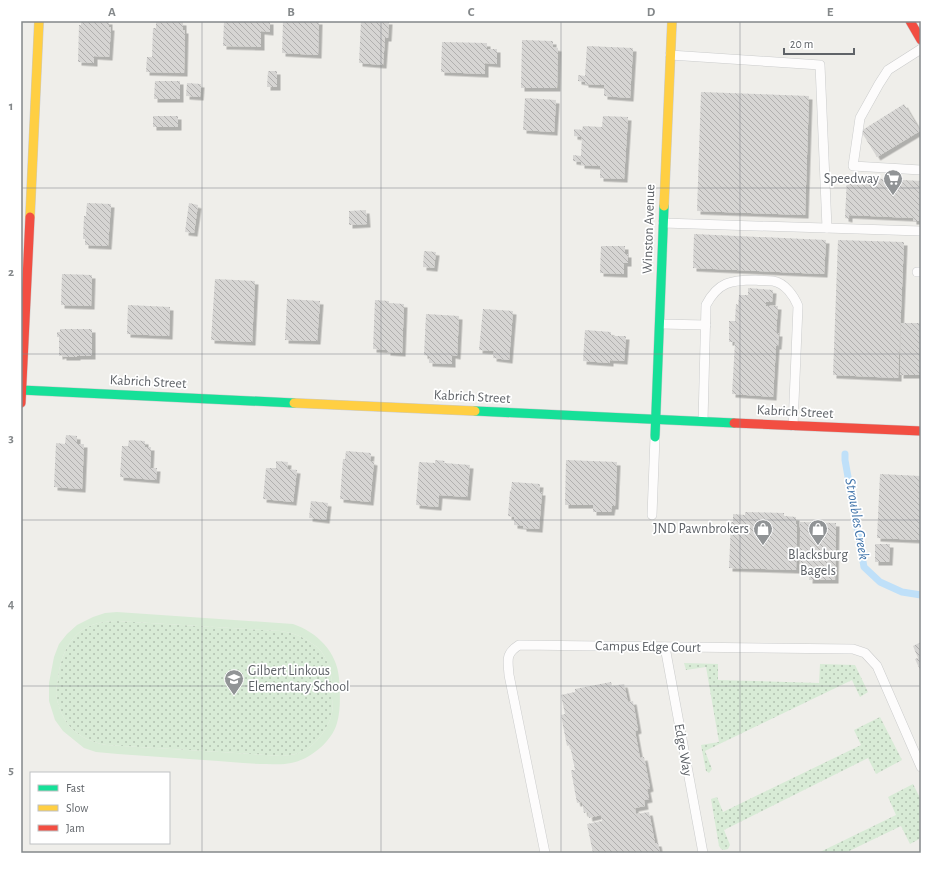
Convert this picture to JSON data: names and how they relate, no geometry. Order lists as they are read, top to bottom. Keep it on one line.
{"streets":{"street":["Winston Avenue","Kabrich Street"],"lane":["Campus Edge Court","Edge Way"]},"crossings":[["Winston Avenue","Kabrich Street"],["Campus Edge Court","Edge Way"]],"water":["Stroubles Creek"],"places":{"supermarket":["Speedway"],"shop":["JND Pawnbrokers","Blacksburg Bagels"],"school or university":["Gilbert Linkous Elementary School"]},"legend":["Fast","Slow","Jam"],"scale_bar":"20 m","grid":{"columns":["A","B","C","D","E"],"rows":["1","2","3","4","5"]}}
